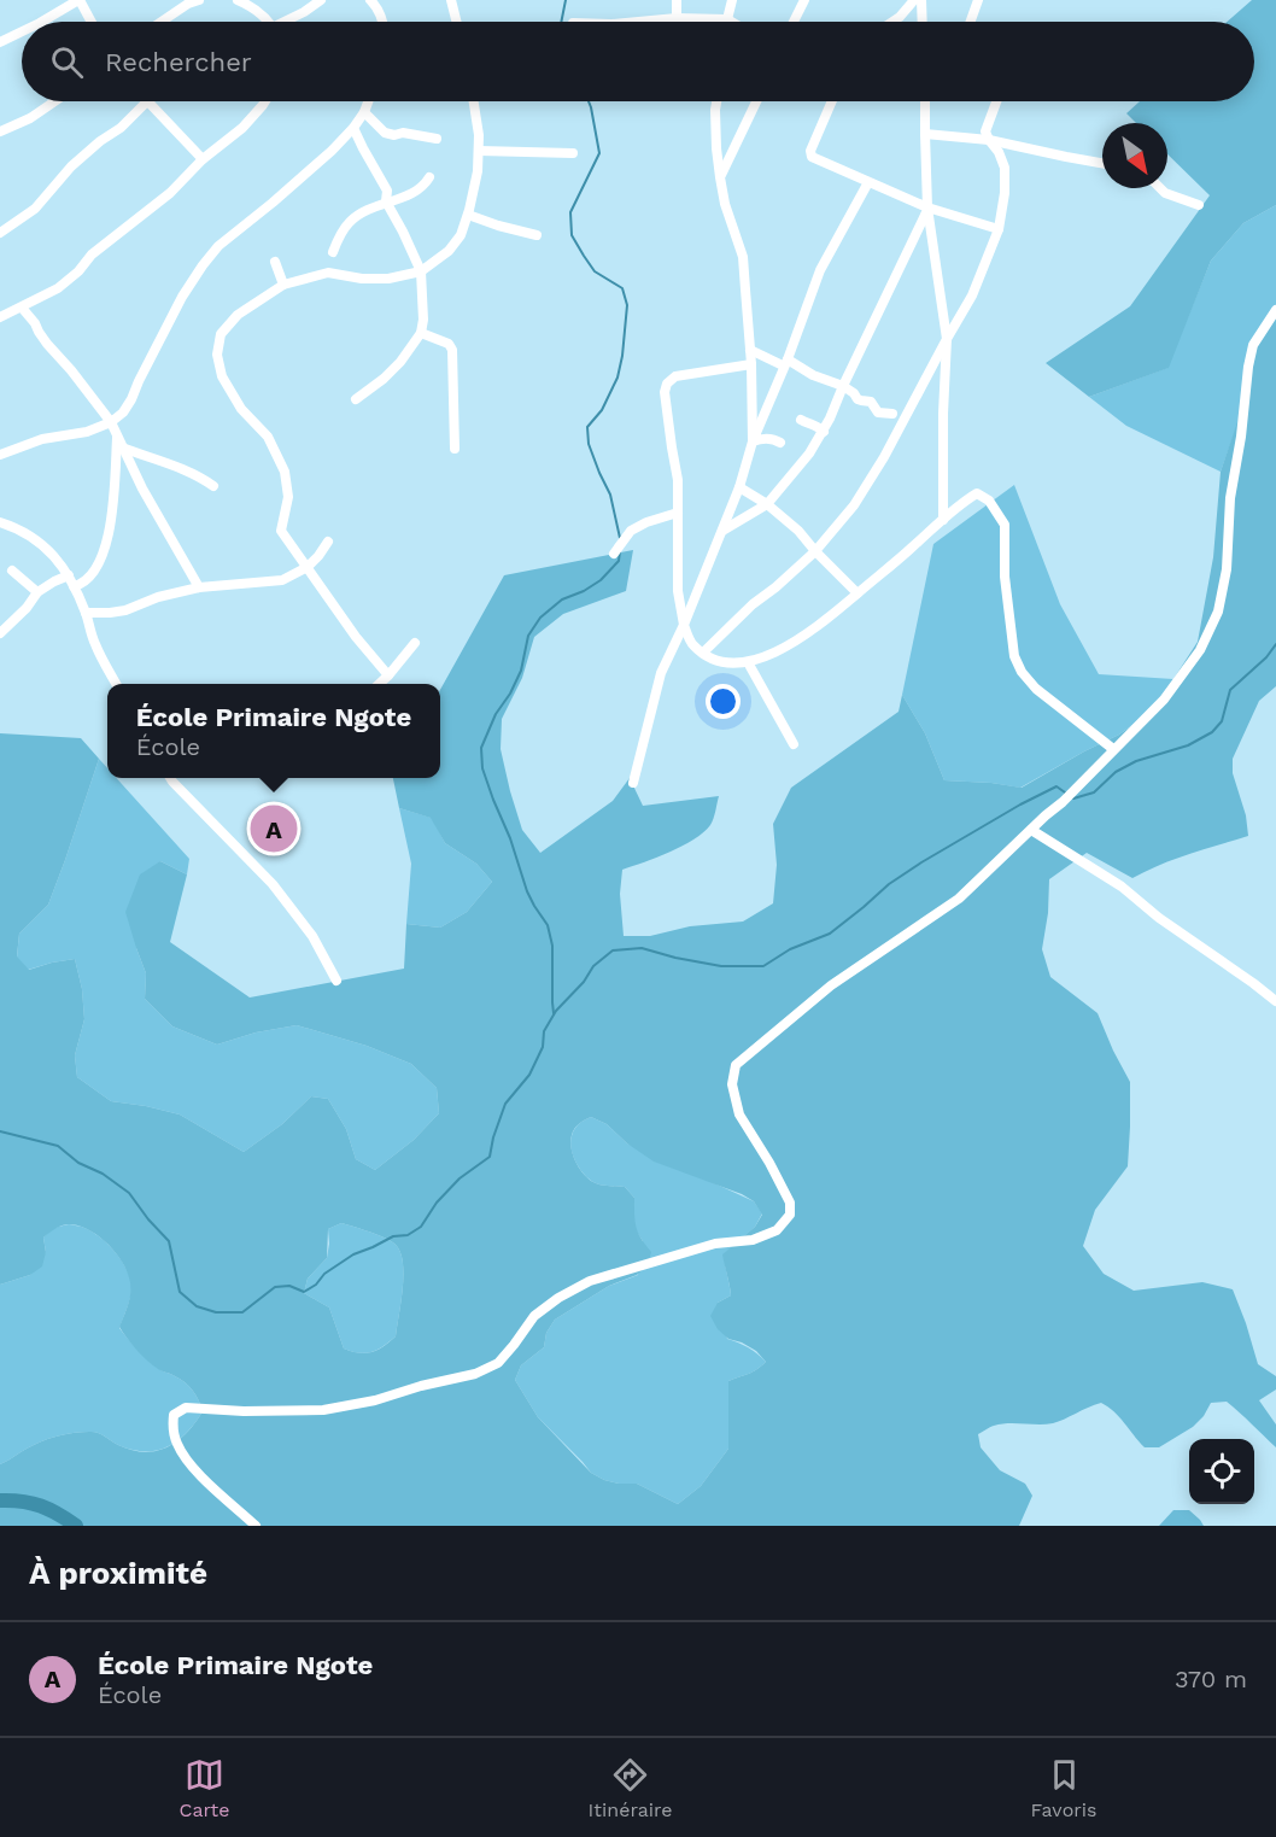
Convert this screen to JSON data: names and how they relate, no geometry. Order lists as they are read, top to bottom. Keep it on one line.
{"north":"bottom right","page":{"search":"Rechercher","popup":["École Primaire Ngote","École"],"pins":"A","heading":"À proximité","list":[{"mark":"A","name":"École Primaire Ngote","note":"École","value":"370 m"}],"nav":["Carte","Itinéraire","Favoris"]}}
